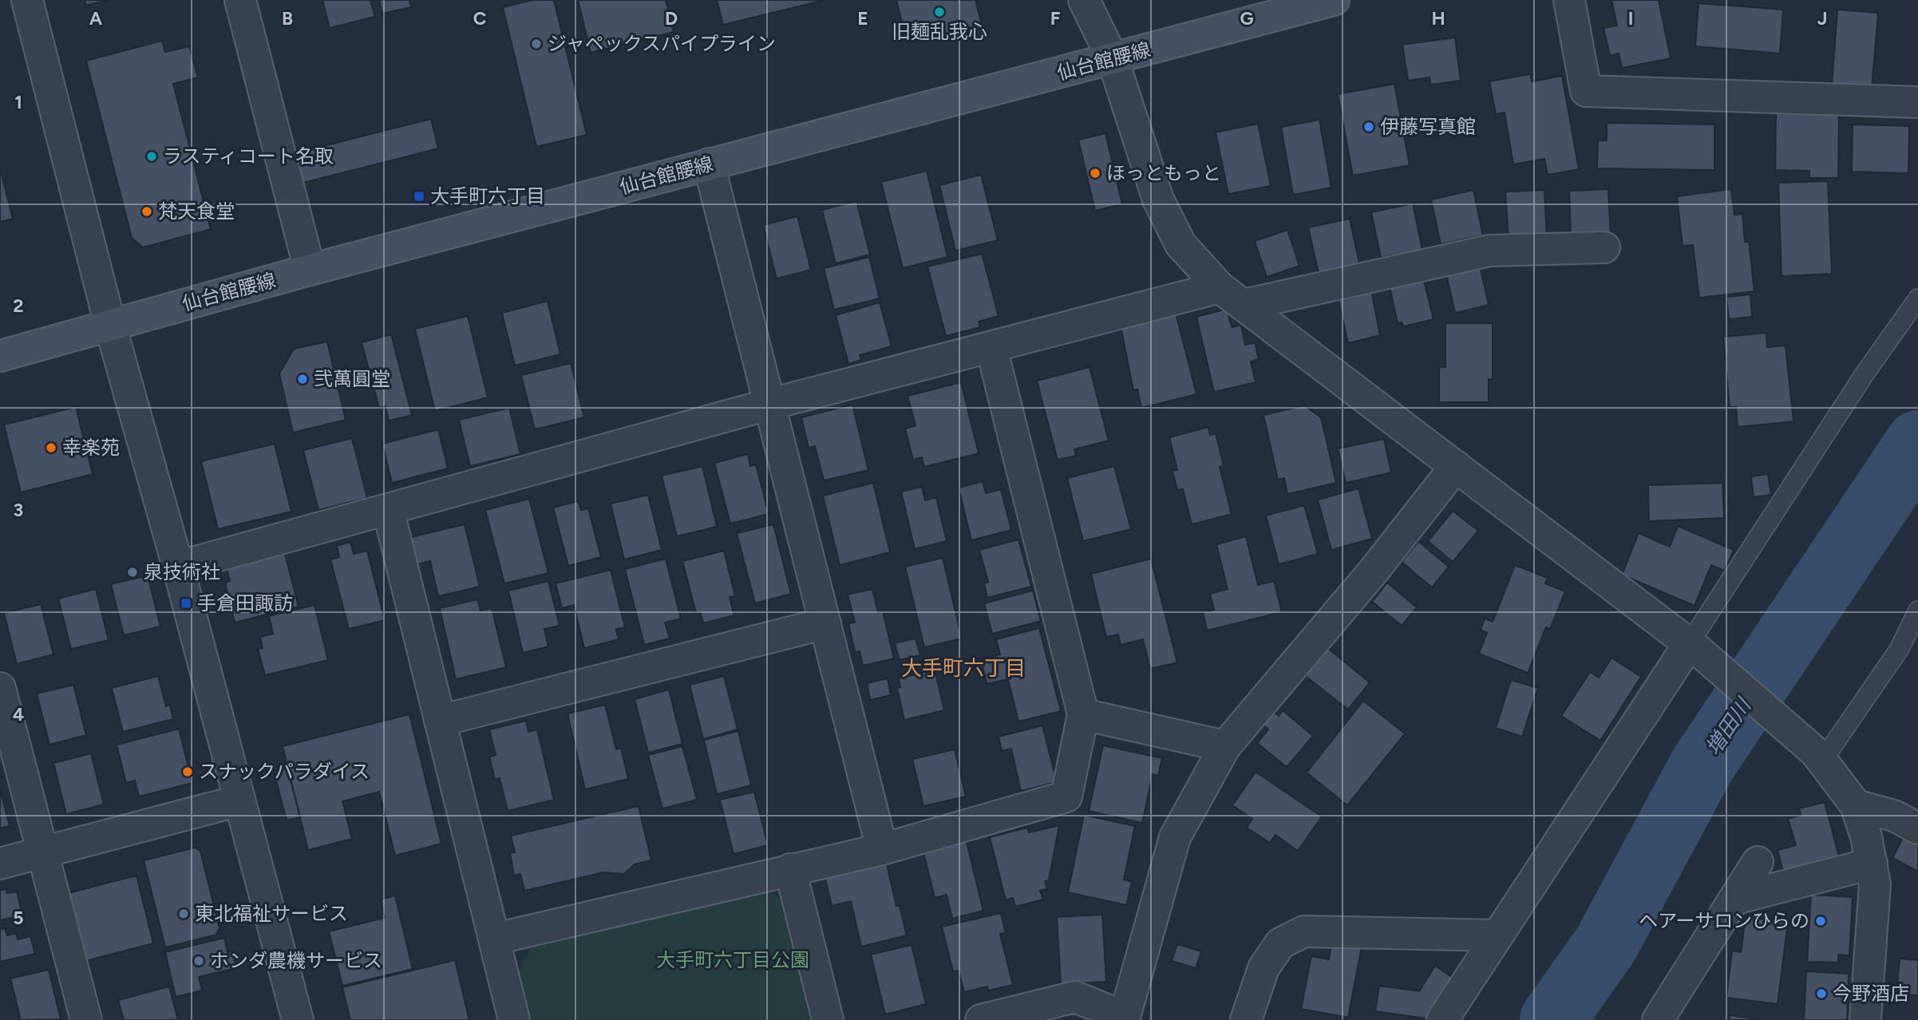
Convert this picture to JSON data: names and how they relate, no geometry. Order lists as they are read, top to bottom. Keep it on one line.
{"streets":{"main road":["仙台館腰線"]},"districts":["大手町六丁目"],"water":["増田川"],"parks":["大手町六丁目公園"],"places":{"other":["旧麺乱我心","ジャペックスパイプライン","伊藤写真館","ラスティコート名取","ほっともっと","梵天食堂","弐萬圓堂","幸楽苑","泉技術社","スナックパラダイス","東北福祉サービス","ヘアーサロンひらの","ホンダ農機サービス","今野酒店"],"transit":["大手町六丁目","手倉田諏訪"]},"grid":{"columns":["A","B","C","D","E","F","G","H","I","J"],"rows":["1","2","3","4","5"]}}
